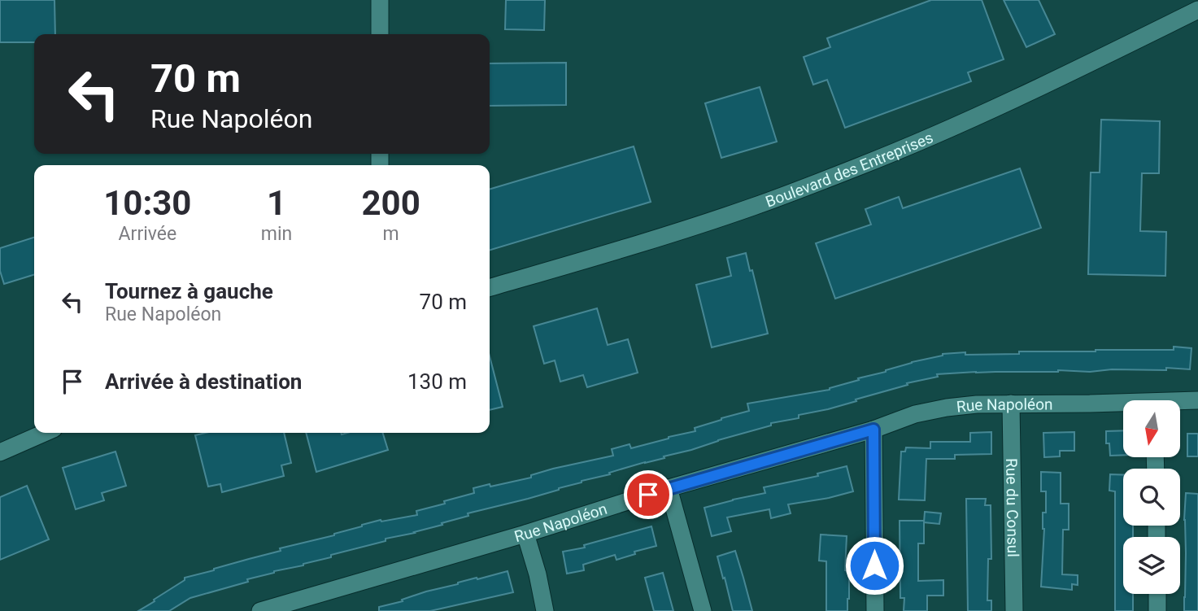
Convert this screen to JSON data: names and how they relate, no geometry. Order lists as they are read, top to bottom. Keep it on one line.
{"streets":{"street":["Boulevard des Entreprises","Rue Napoléon","Rue du Consul"]},"crossings":[["Rue Napoléon","Rue du Consul"]],"north":"bottom","page":{"turn":["70 m","Rue Napoléon"],"eta":["10:30","Arrivée","1","min","200","m"],"list":[{"name":"Tournez à gauche","note":"Rue Napoléon","value":"70 m"},{"name":"Arrivée à destination","value":"130 m"}]}}
